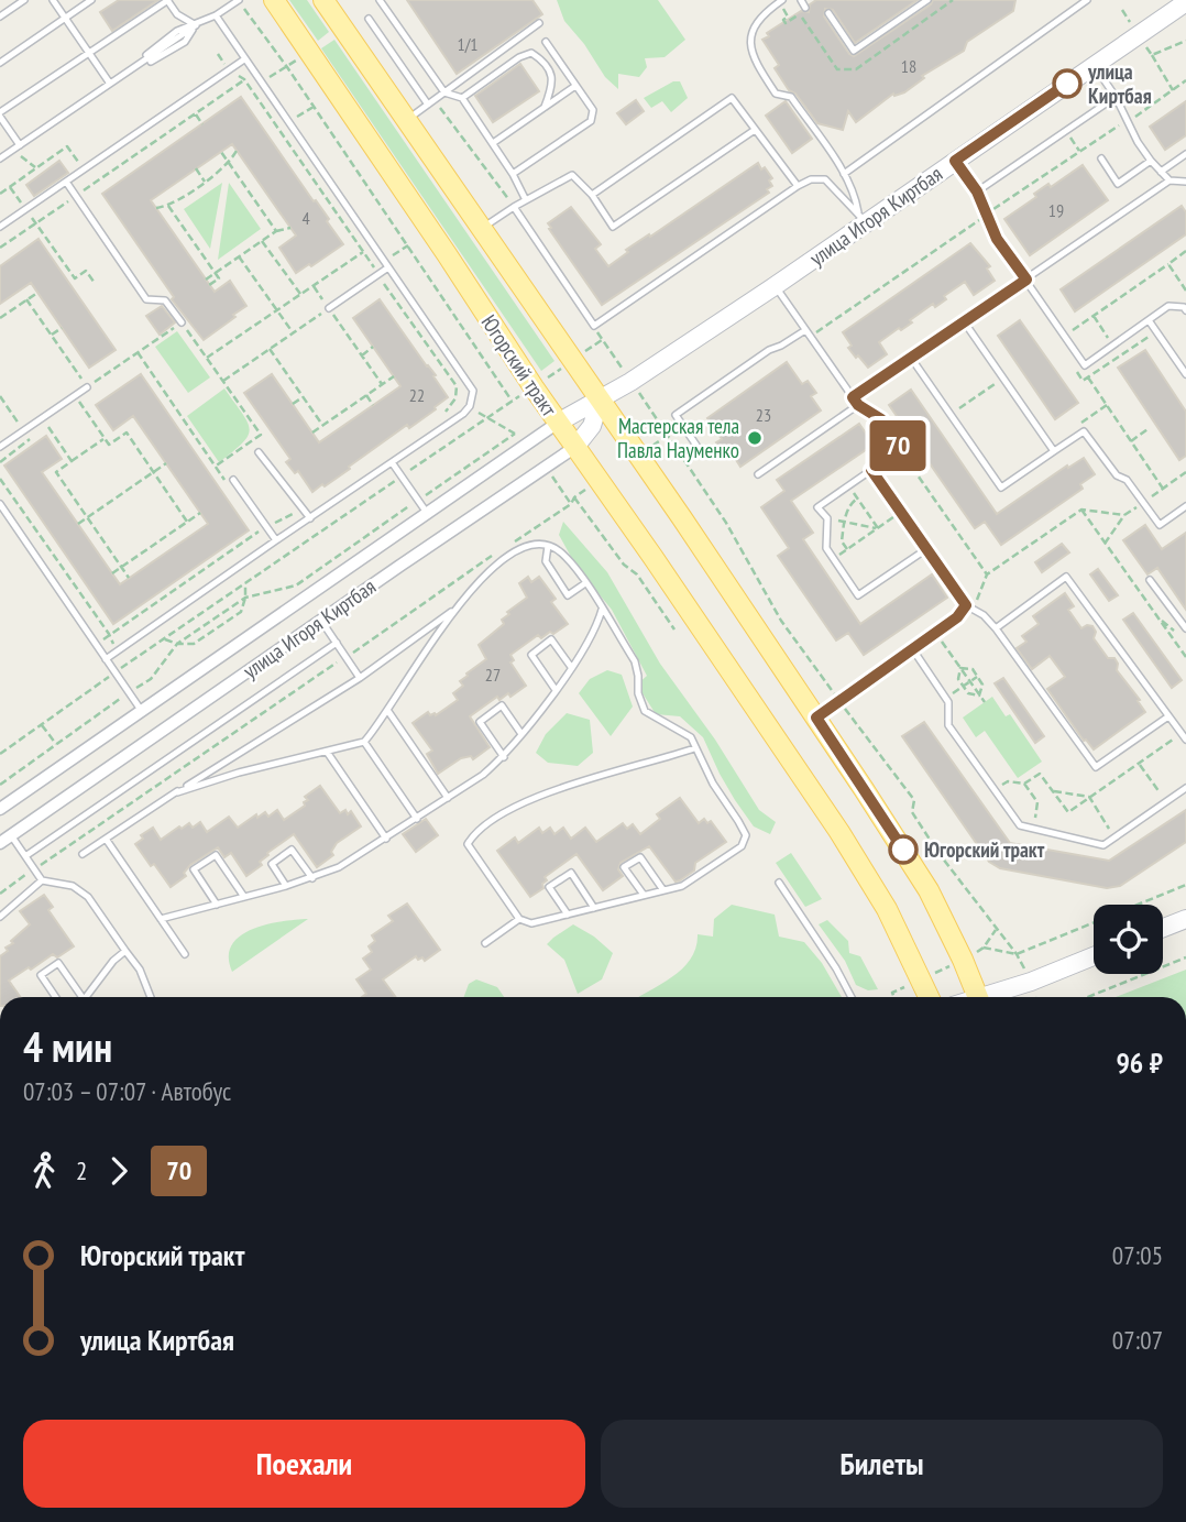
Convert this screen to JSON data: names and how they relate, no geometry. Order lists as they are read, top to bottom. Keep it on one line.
{"streets":{"main road":["улица Игоря Киртбая","Югорский тракт"]},"crossings":[["улица Игоря Киртбая","Югорский тракт"]],"places":["улица Киртбая","Мастерская тела Павла Науменко","Югорский тракт"],"lines":["bus line 70"],"house_numbers":["1/1","18","19","4","22","23","27"],"page":{"on_map":"70","heading":["4 мин","07:03 – 07:07 · Автобус","96 ₽"],"legs":["2","70"],"list":[{"name":"Югорский тракт","value":"07:05"},{"name":"улица Киртбая","value":"07:07"}],"buttons":["Поехали","Билеты"]}}
